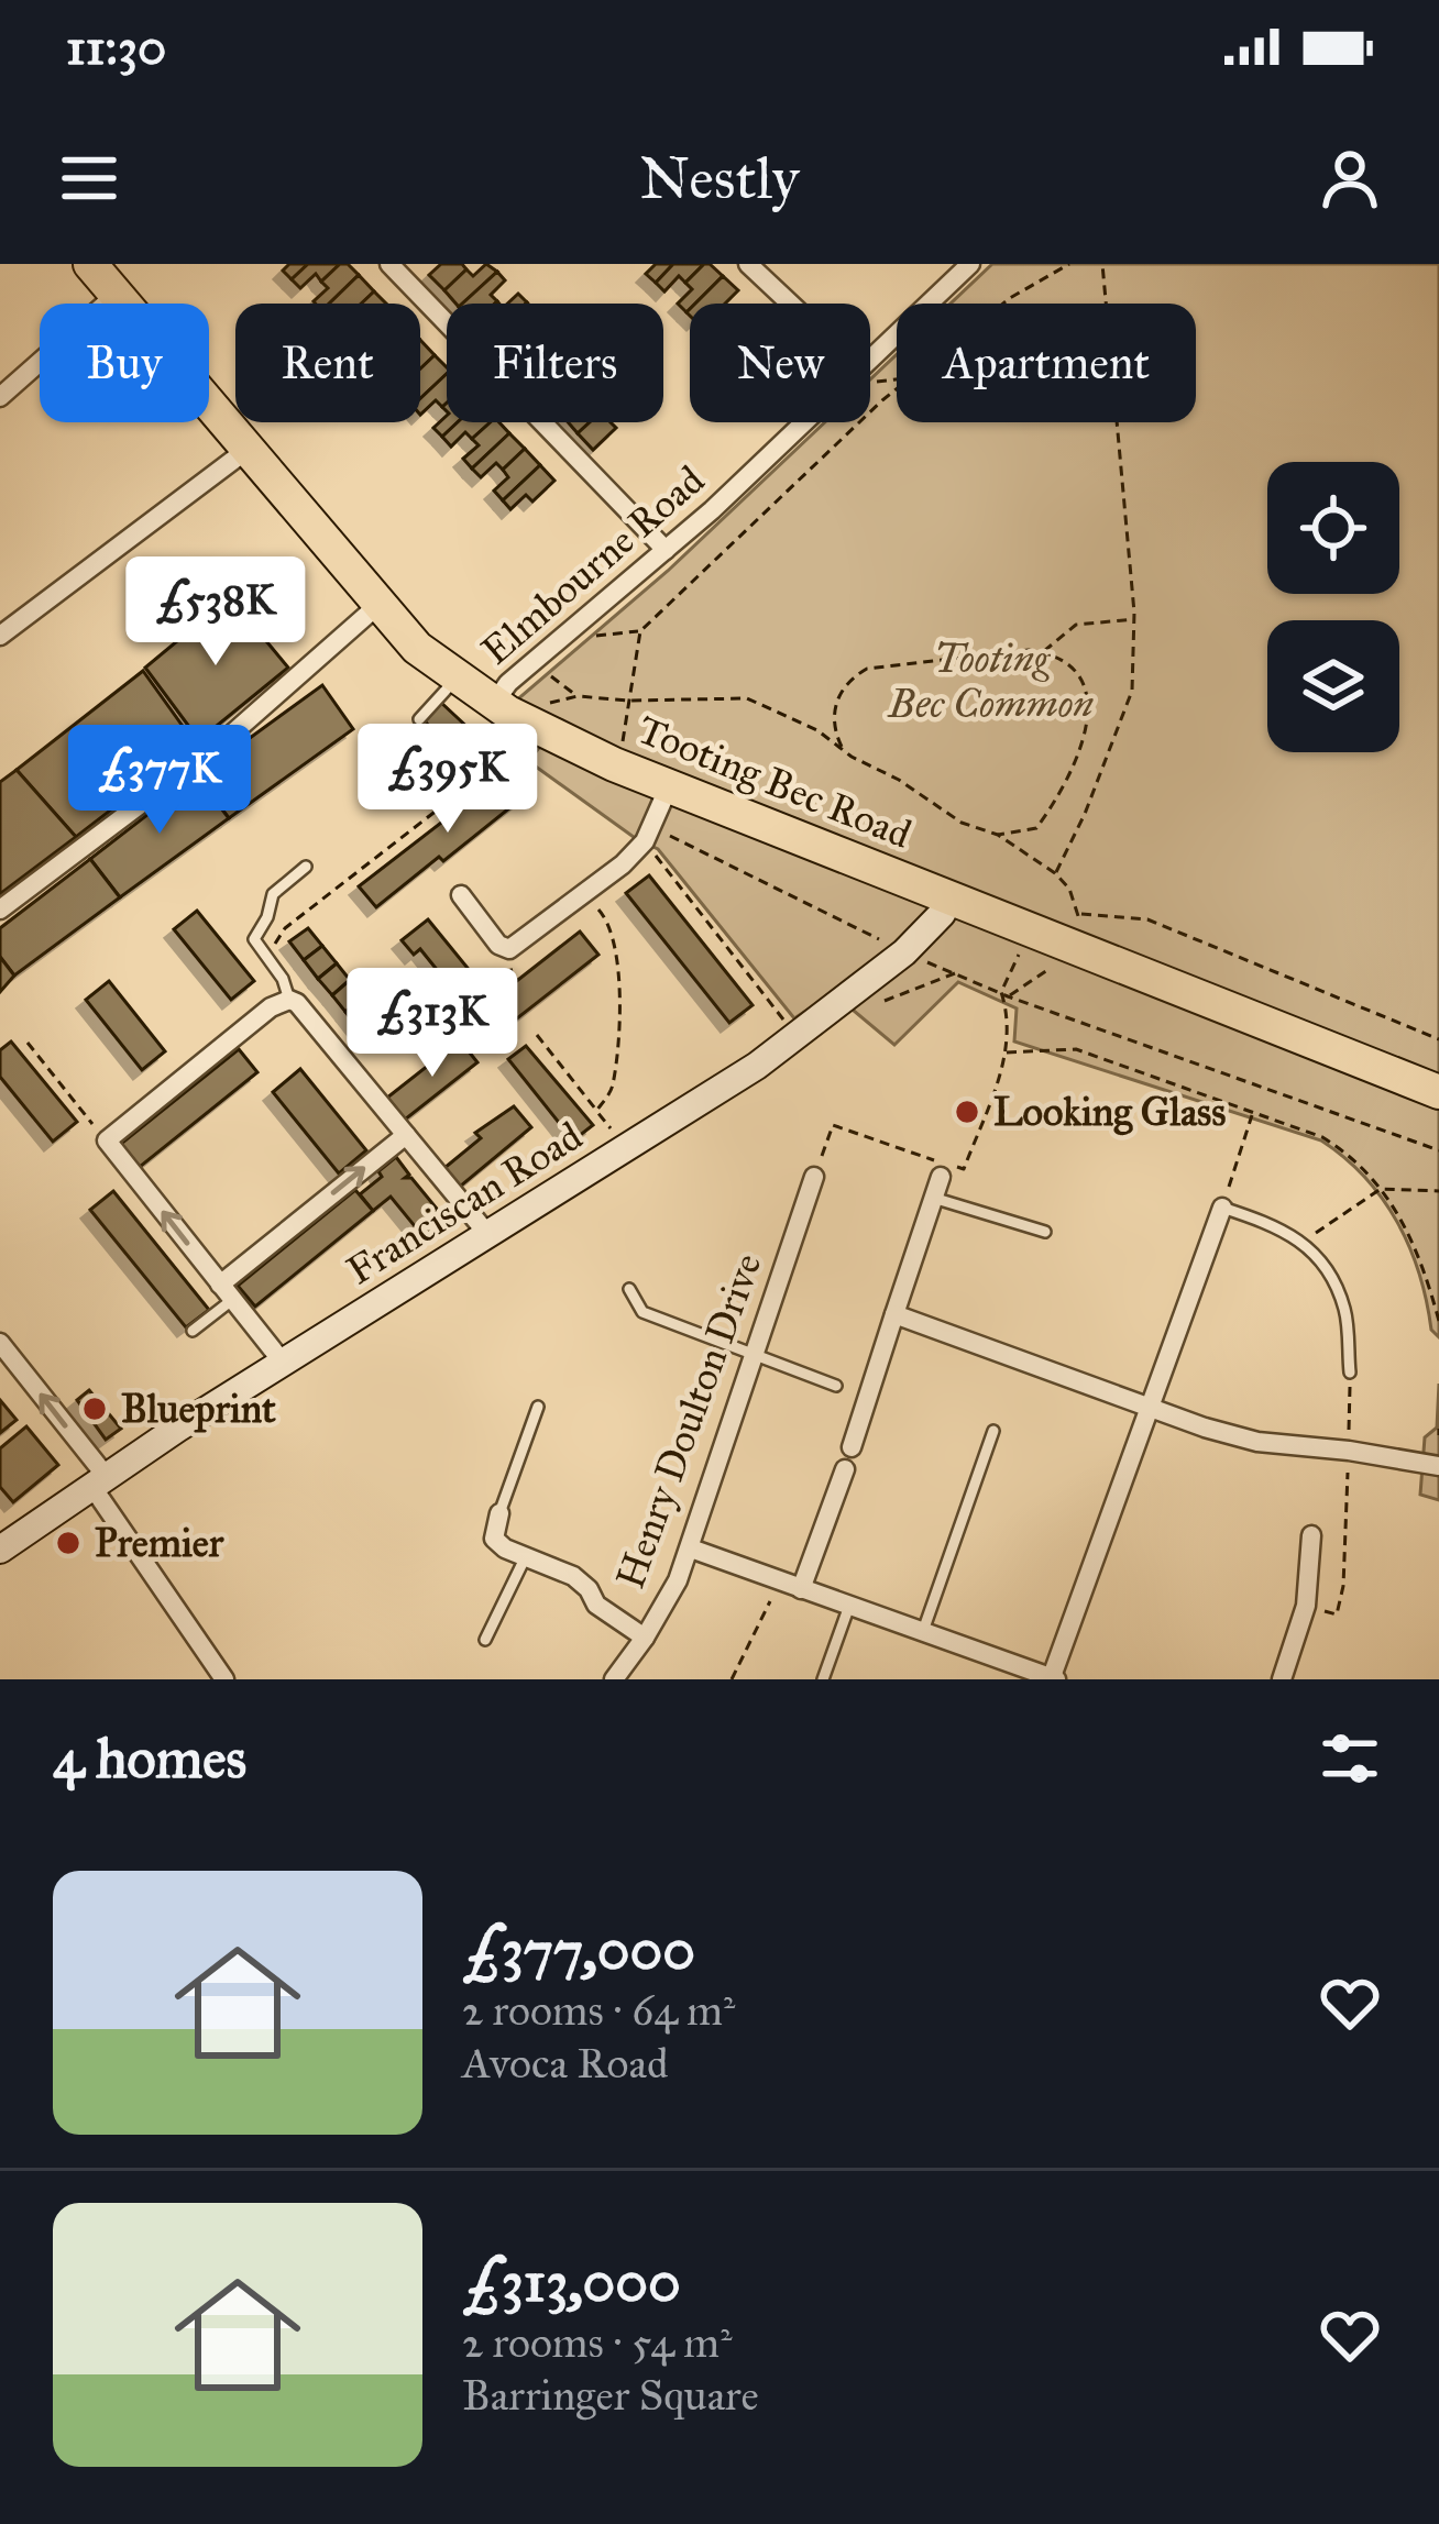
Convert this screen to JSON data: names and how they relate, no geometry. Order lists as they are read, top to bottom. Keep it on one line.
{"streets":{"highway":["Tooting Bec Road"],"street":["Elmbourne Road","Franciscan Road","Henry Doulton Drive"]},"crossings":[["Elmbourne Road","Tooting Bec Road"],["Tooting Bec Road","Franciscan Road"]],"parks":["Tooting Bec Common"],"places":["Looking Glass","Blueprint","Premier"],"page":{"status":"11:30","header":"Nestly","chip":["Buy","Rent","Filters","New","Apartment"],"price":["£538K","£395K","£377K","£313K"],"heading":"4 homes","list":[{"name":"£377,000","note":"2 rooms · 64 m² · Avoca Road"},{"name":"£313,000","note":"2 rooms · 54 m² · Barringer Square"}]}}
